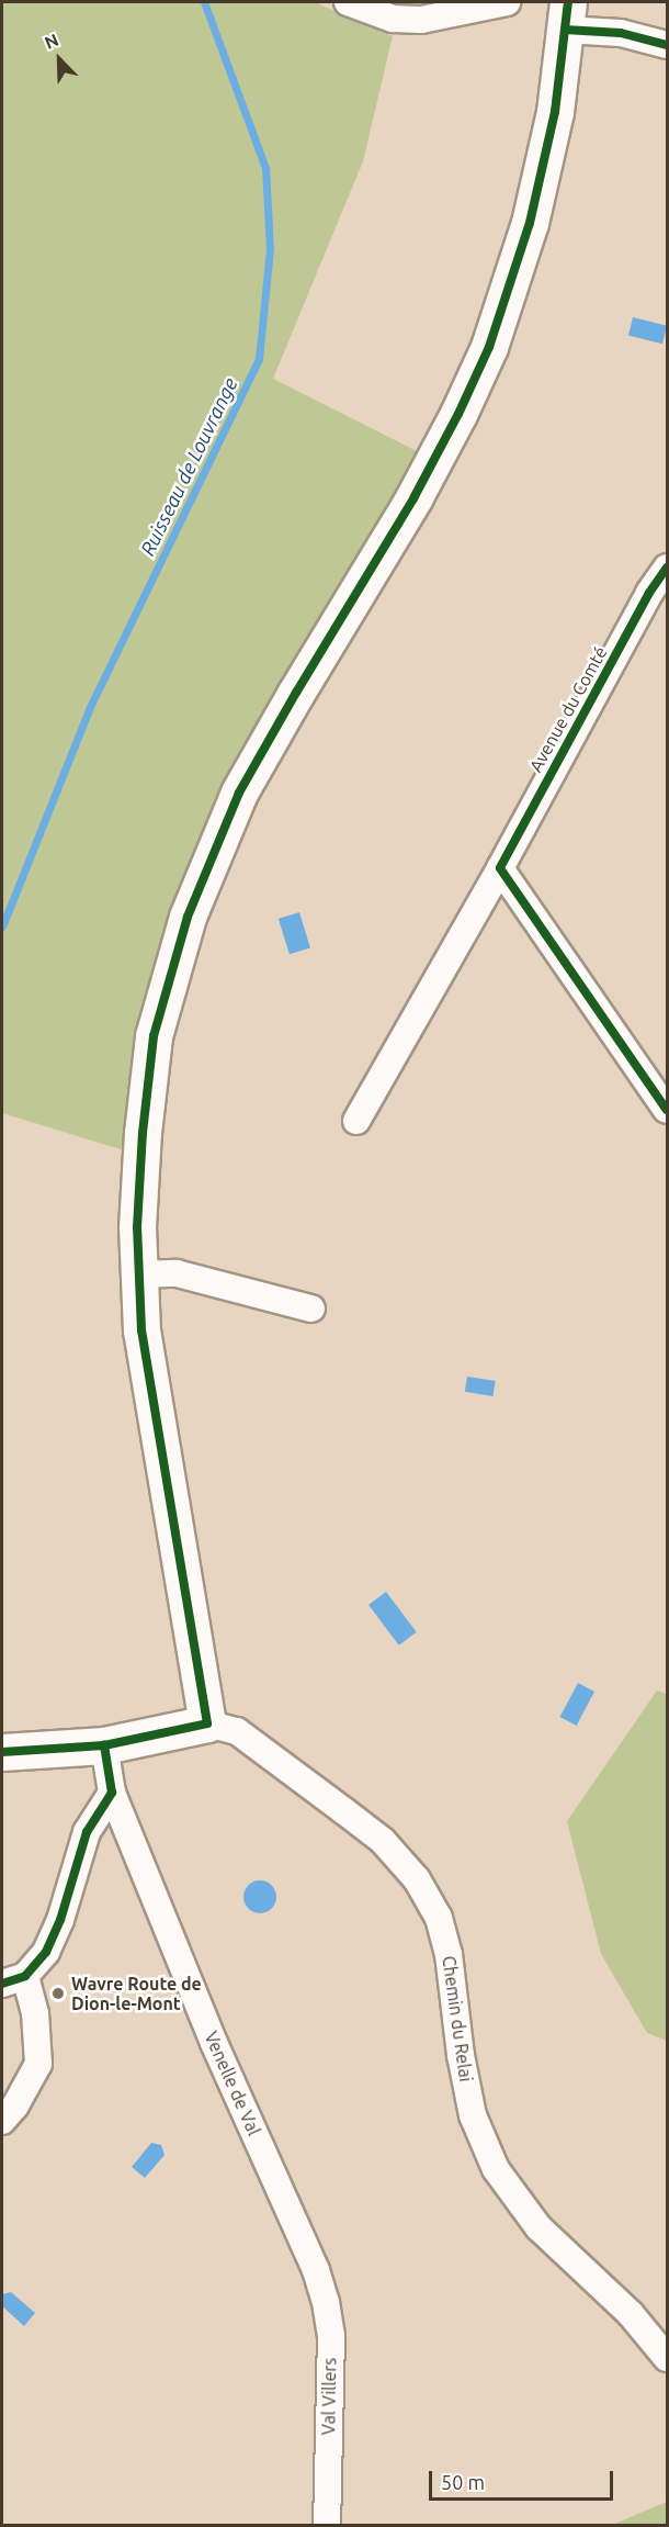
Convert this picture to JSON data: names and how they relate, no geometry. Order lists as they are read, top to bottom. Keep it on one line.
{"streets":{"street":["Avenue du Comté","Chemin du Relai","Venelle de Val","Val Villers"]},"crossings":[["Venelle de Val","Val Villers"]],"water":["Ruisseau de Louvrange"],"places":["Wavre Route de Dion-le-Mont"],"scale_bar":"50 m","north":"top left"}
